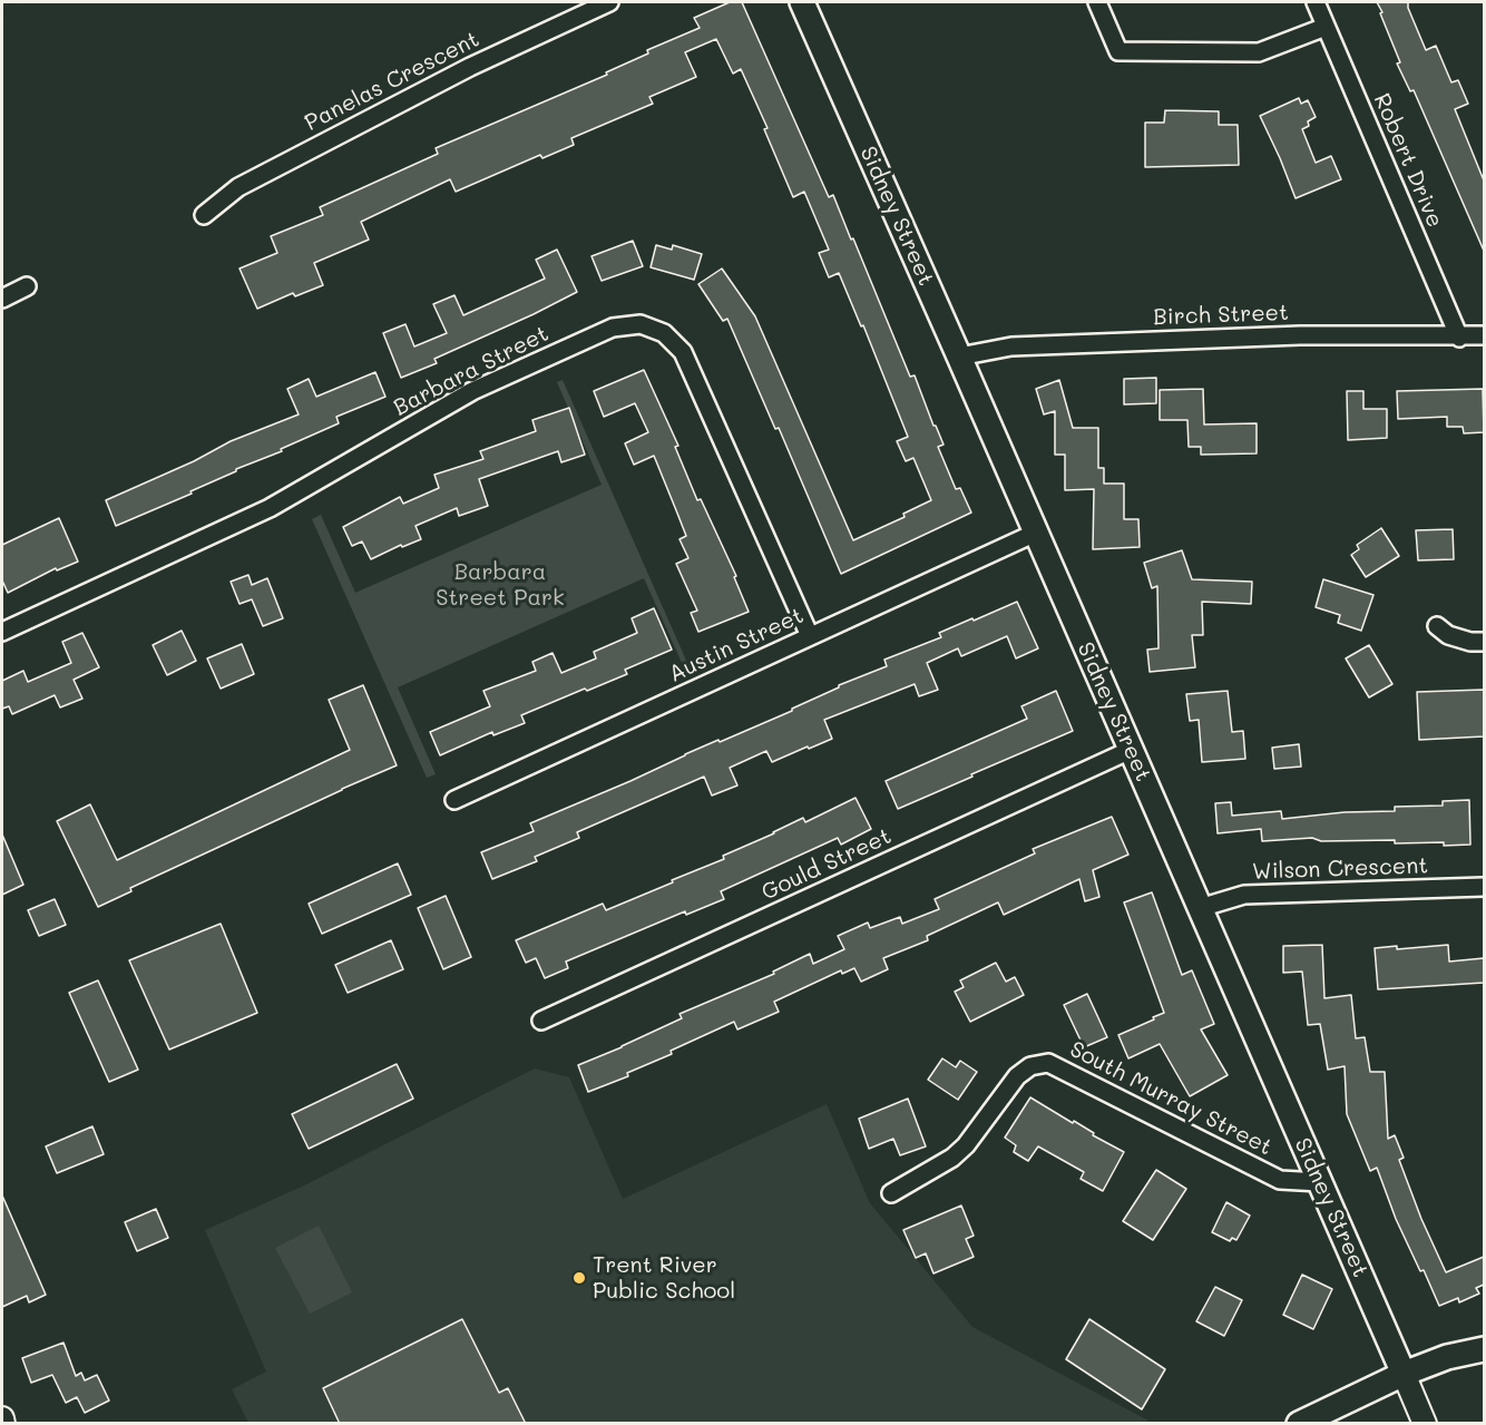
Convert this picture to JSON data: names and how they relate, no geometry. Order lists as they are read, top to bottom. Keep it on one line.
{"streets":{"main road":["Sidney Street"],"street":["Panelas Crescent","Robert Drive","Birch Street","Barbara Street","Austin Street","Gould Street","Wilson Crescent","South Murray Street"]},"crossings":[["Robert Drive","Birch Street"],["Sidney Street","Birch Street"],["Sidney Street","Austin Street"],["Sidney Street","Gould Street"],["Sidney Street","Wilson Crescent"],["Sidney Street","South Murray Street"],["Barbara Street","Austin Street"]],"parks":["Barbara Street Park"],"places":["Trent River Public School"]}
